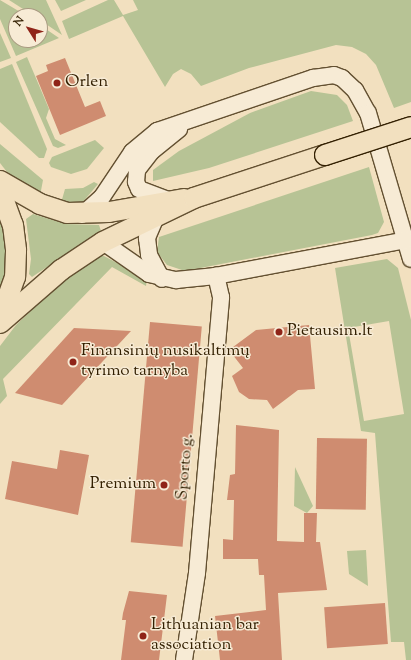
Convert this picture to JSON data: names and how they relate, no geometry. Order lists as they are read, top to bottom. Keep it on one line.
{"streets":{"street":["Sporto g."]},"places":["Orlen","Pietausim.lt","Finansinių nusikaltimų tyrimo tarnyba","Premium","Lithuanian bar association"],"north":"top left"}
